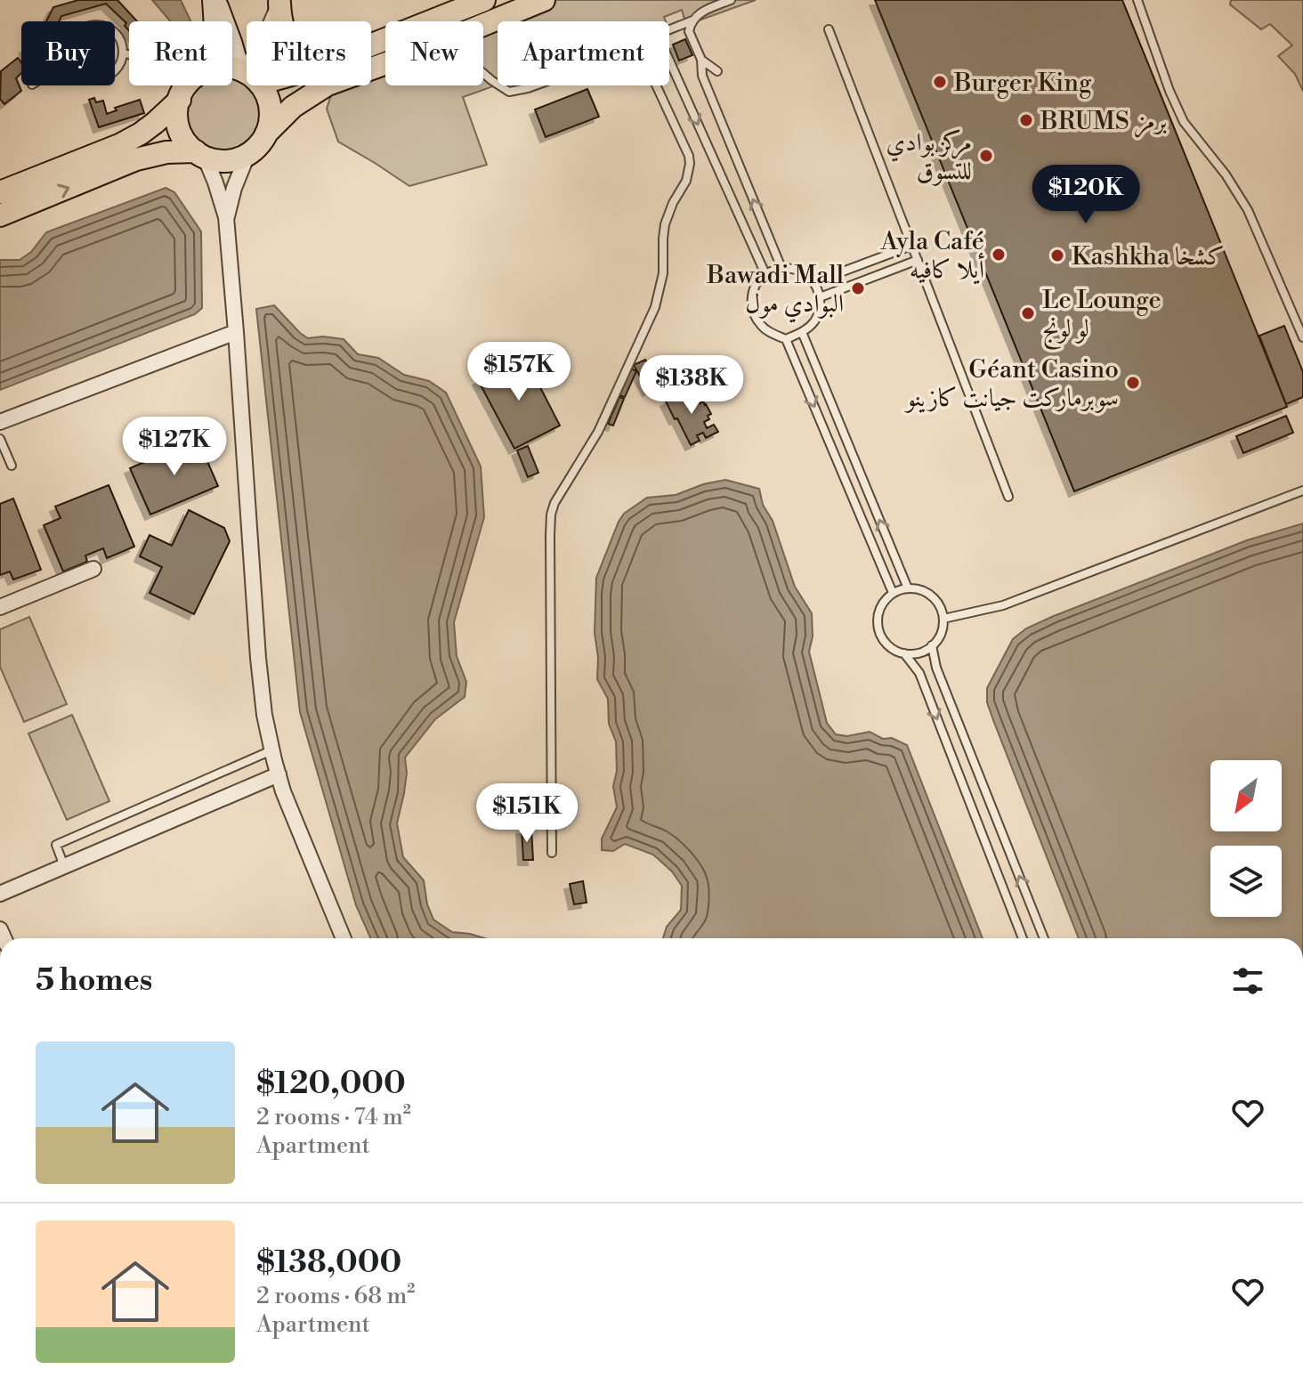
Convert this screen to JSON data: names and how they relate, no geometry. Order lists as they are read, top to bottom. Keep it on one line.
{"places":["Burger King","BRUMS برمز","مركز بوادي للتسوق","Ayla Café أيلا كافيه","Kashkha كشخا","Bawadi Mall البوادي مول","Le Lounge لو لونج","Géant Casino سوبرماركت جيانت كازينو"],"north":"bottom left","page":{"chip":["Buy","Rent","Filters","New","Apartment"],"price":["$120K","$157K","$138K","$127K","$151K"],"heading":"5 homes","list":[{"name":"$120,000","note":"2 rooms · 74 m² · Apartment"},{"name":"$138,000","note":"2 rooms · 68 m² · Apartment"}]}}
